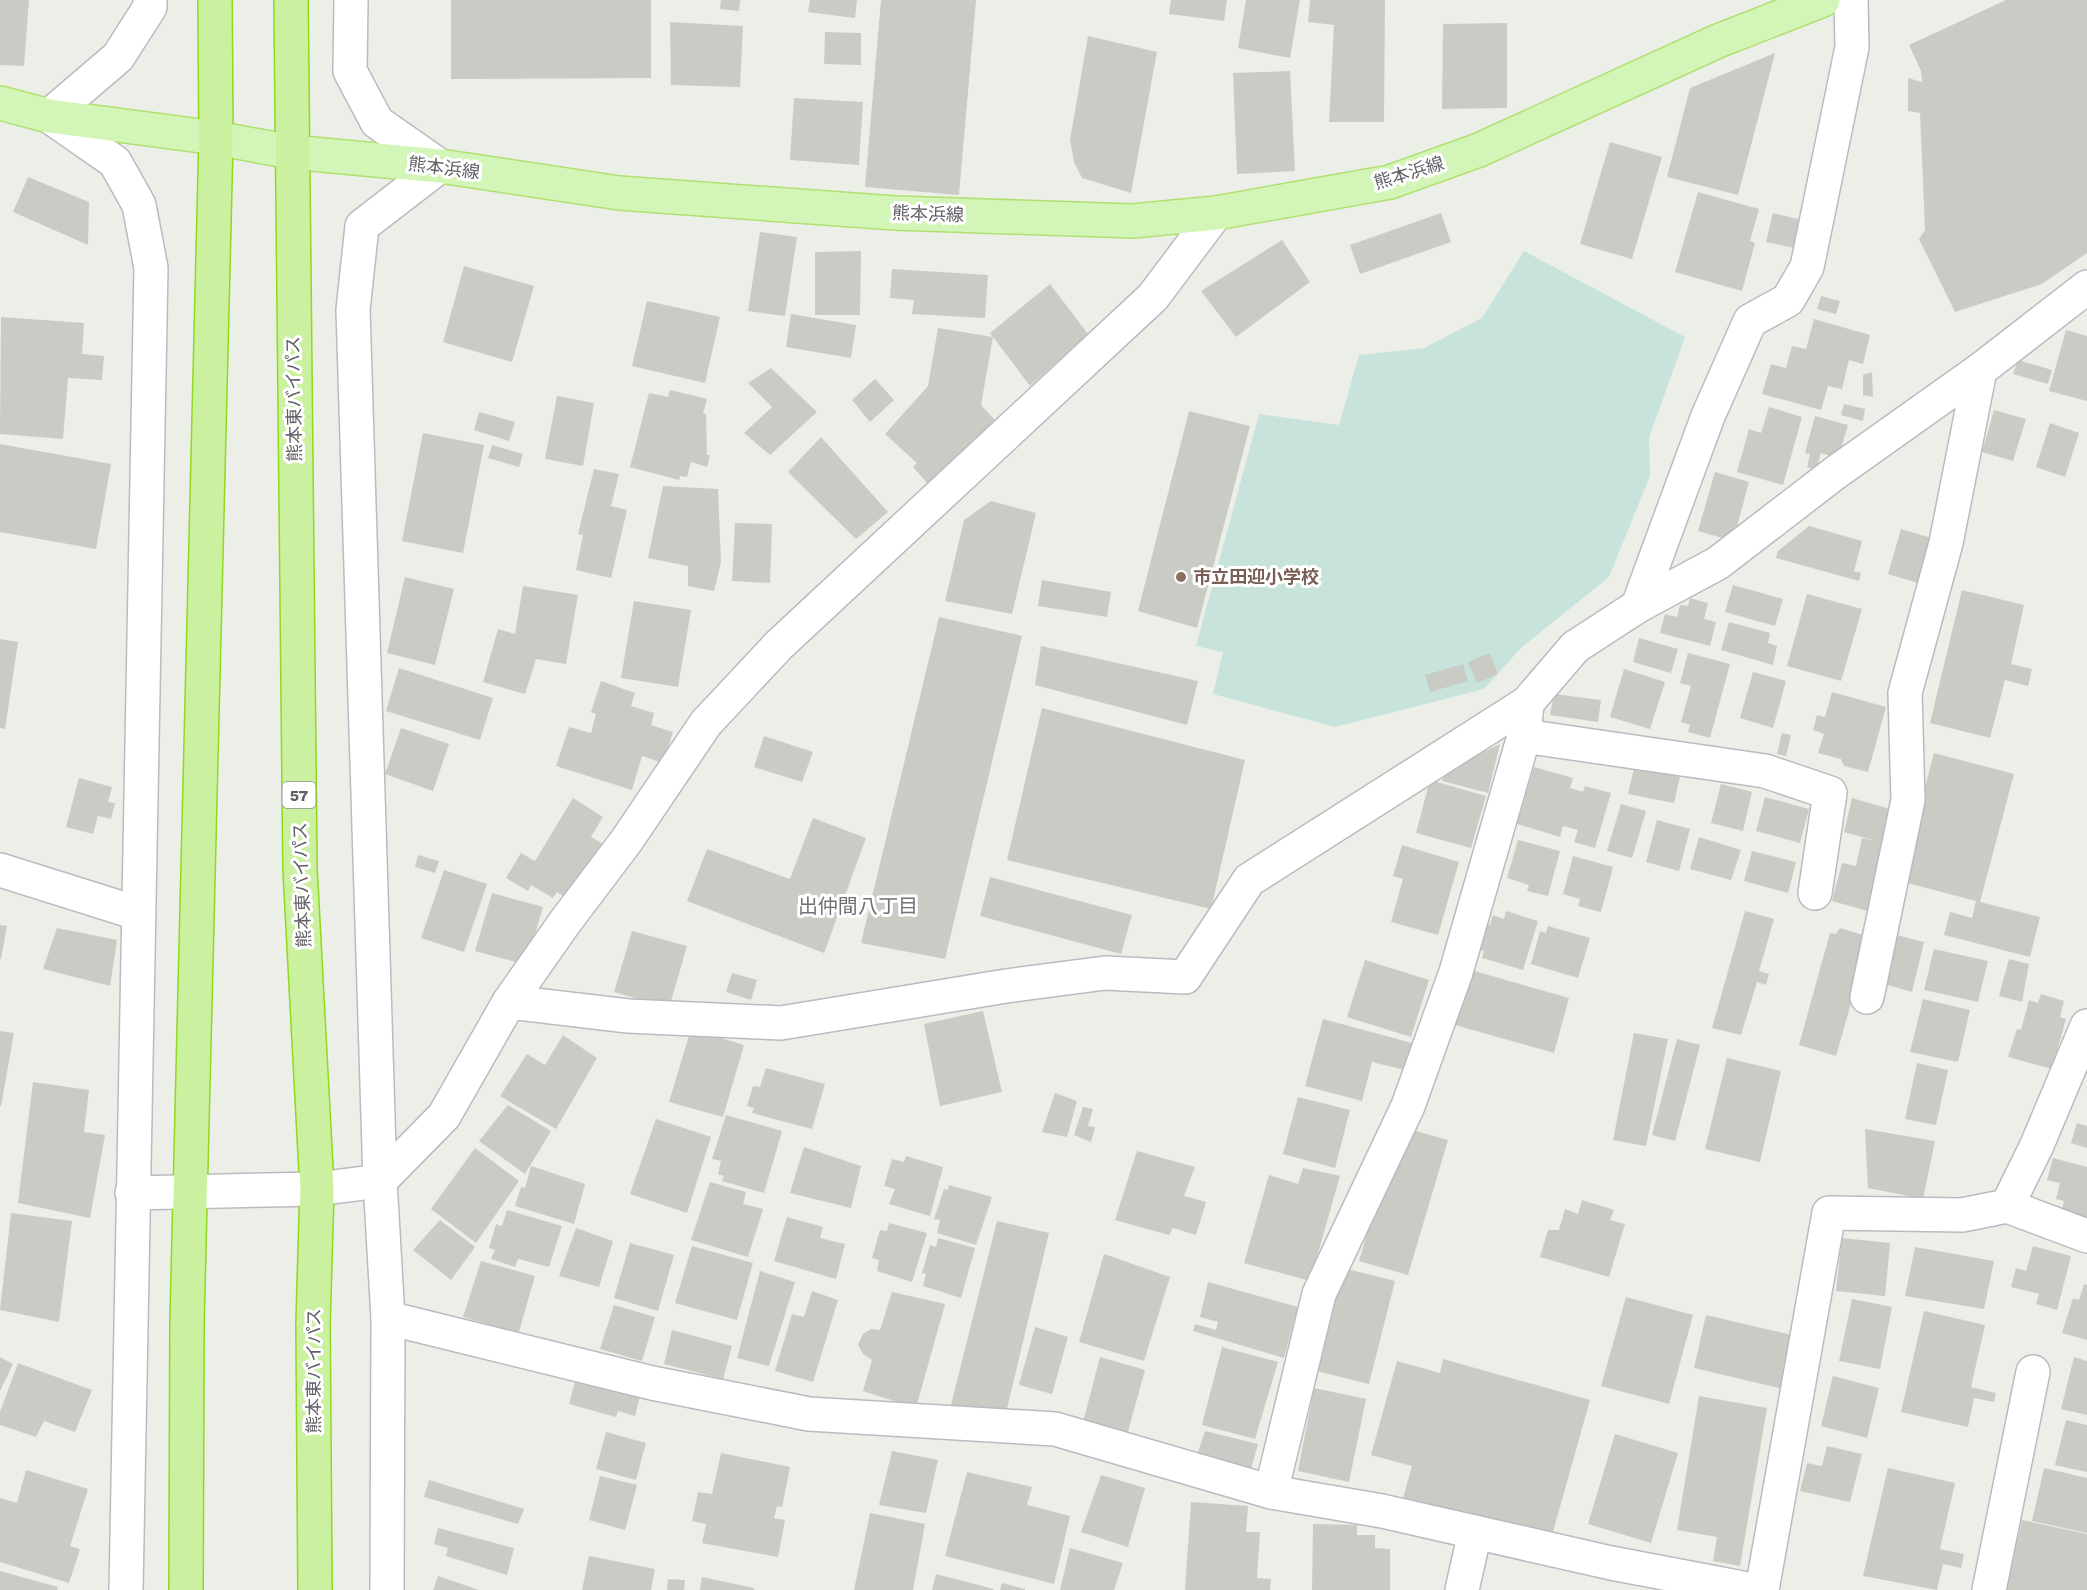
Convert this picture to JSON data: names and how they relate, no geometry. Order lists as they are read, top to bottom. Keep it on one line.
{"streets":{"highway":["熊本東バイパス","57"],"main road":["熊本浜線"]},"crossings":[["熊本浜線","熊本東バイパス"]],"districts":["出仲間八丁目"],"places":["市立田迎小学校"]}
